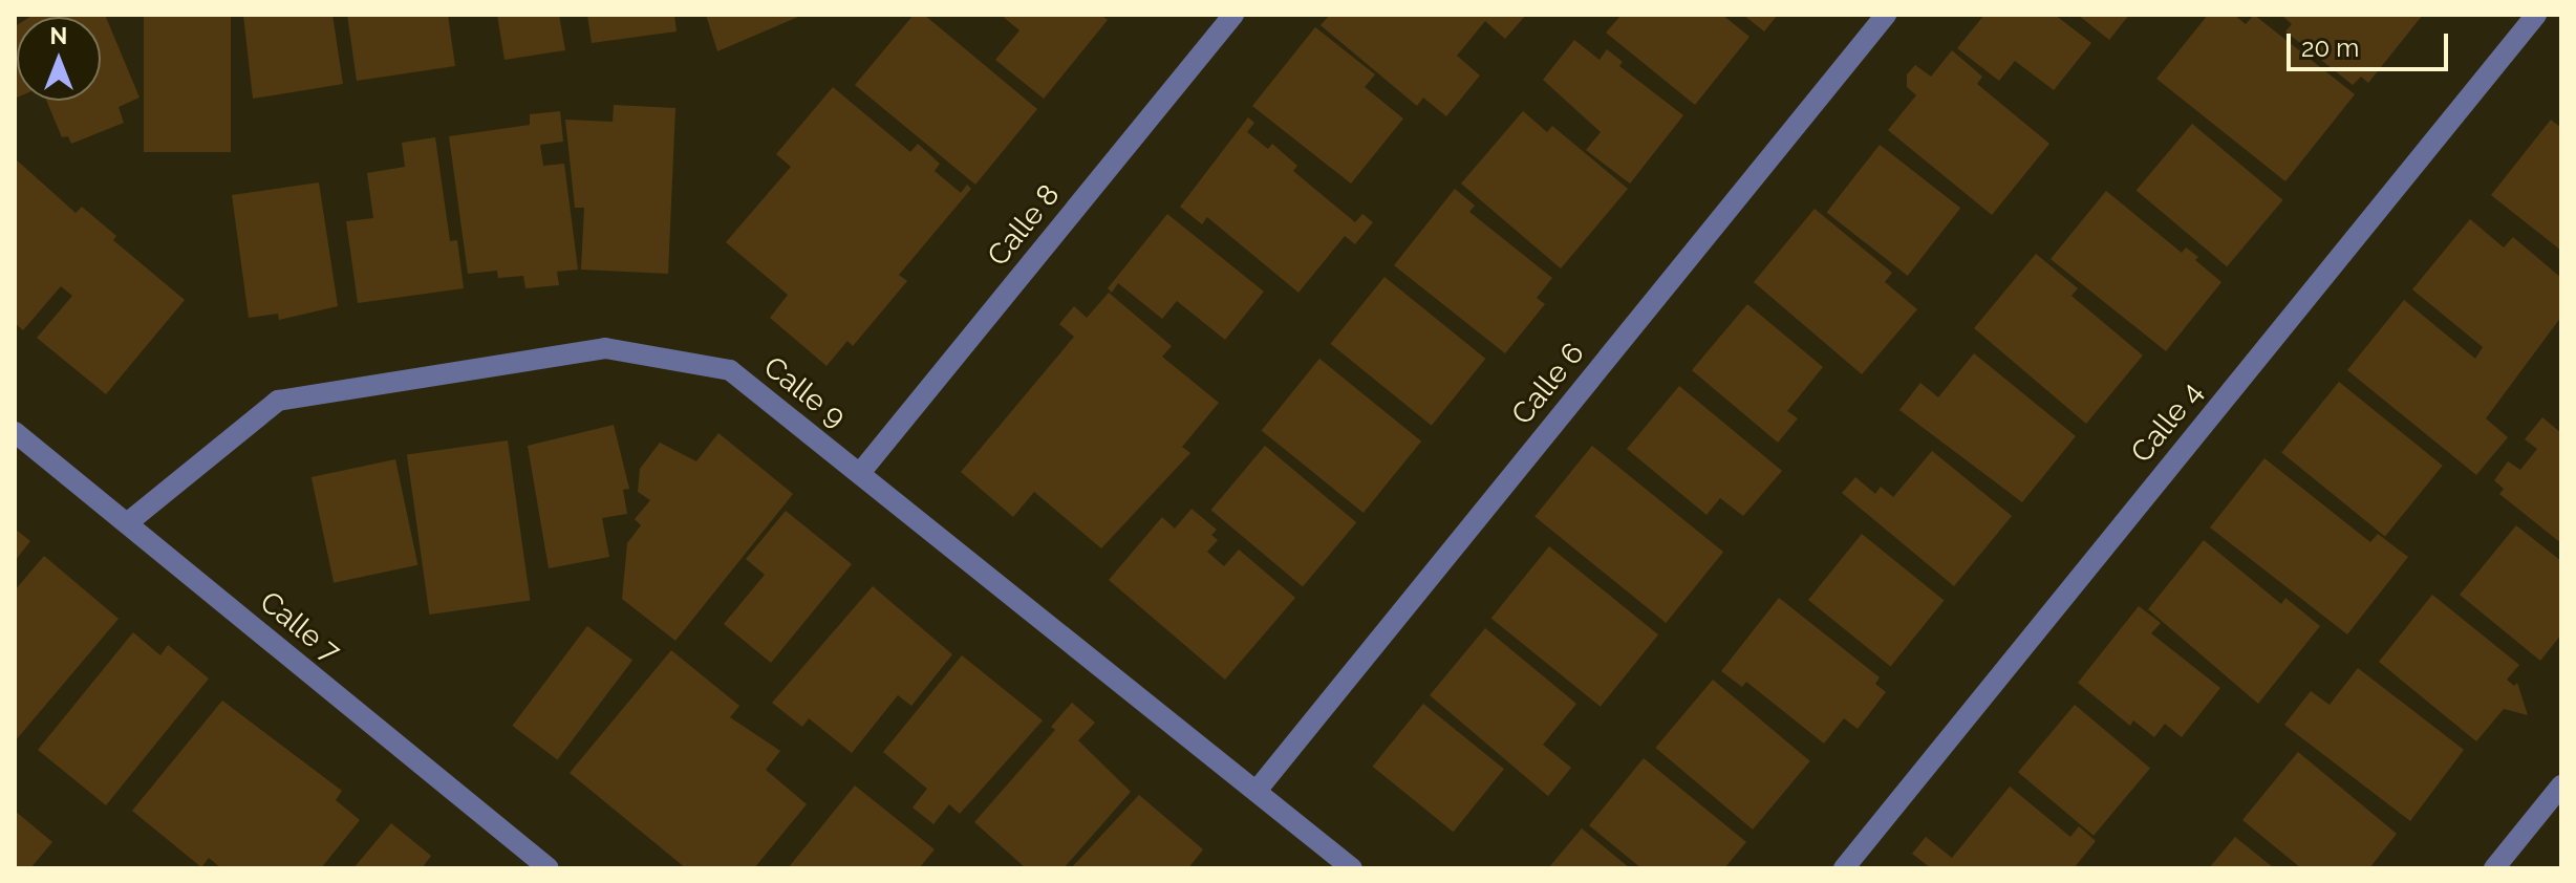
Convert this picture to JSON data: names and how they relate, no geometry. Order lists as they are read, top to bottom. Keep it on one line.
{"streets":{"street":["Calle 8","Calle 6","Calle 9","Calle 4","Calle 7"]},"crossings":[["Calle 8","Calle 9"],["Calle 6","Calle 9"],["Calle 9","Calle 7"]],"scale_bar":"20 m","north":"top"}
